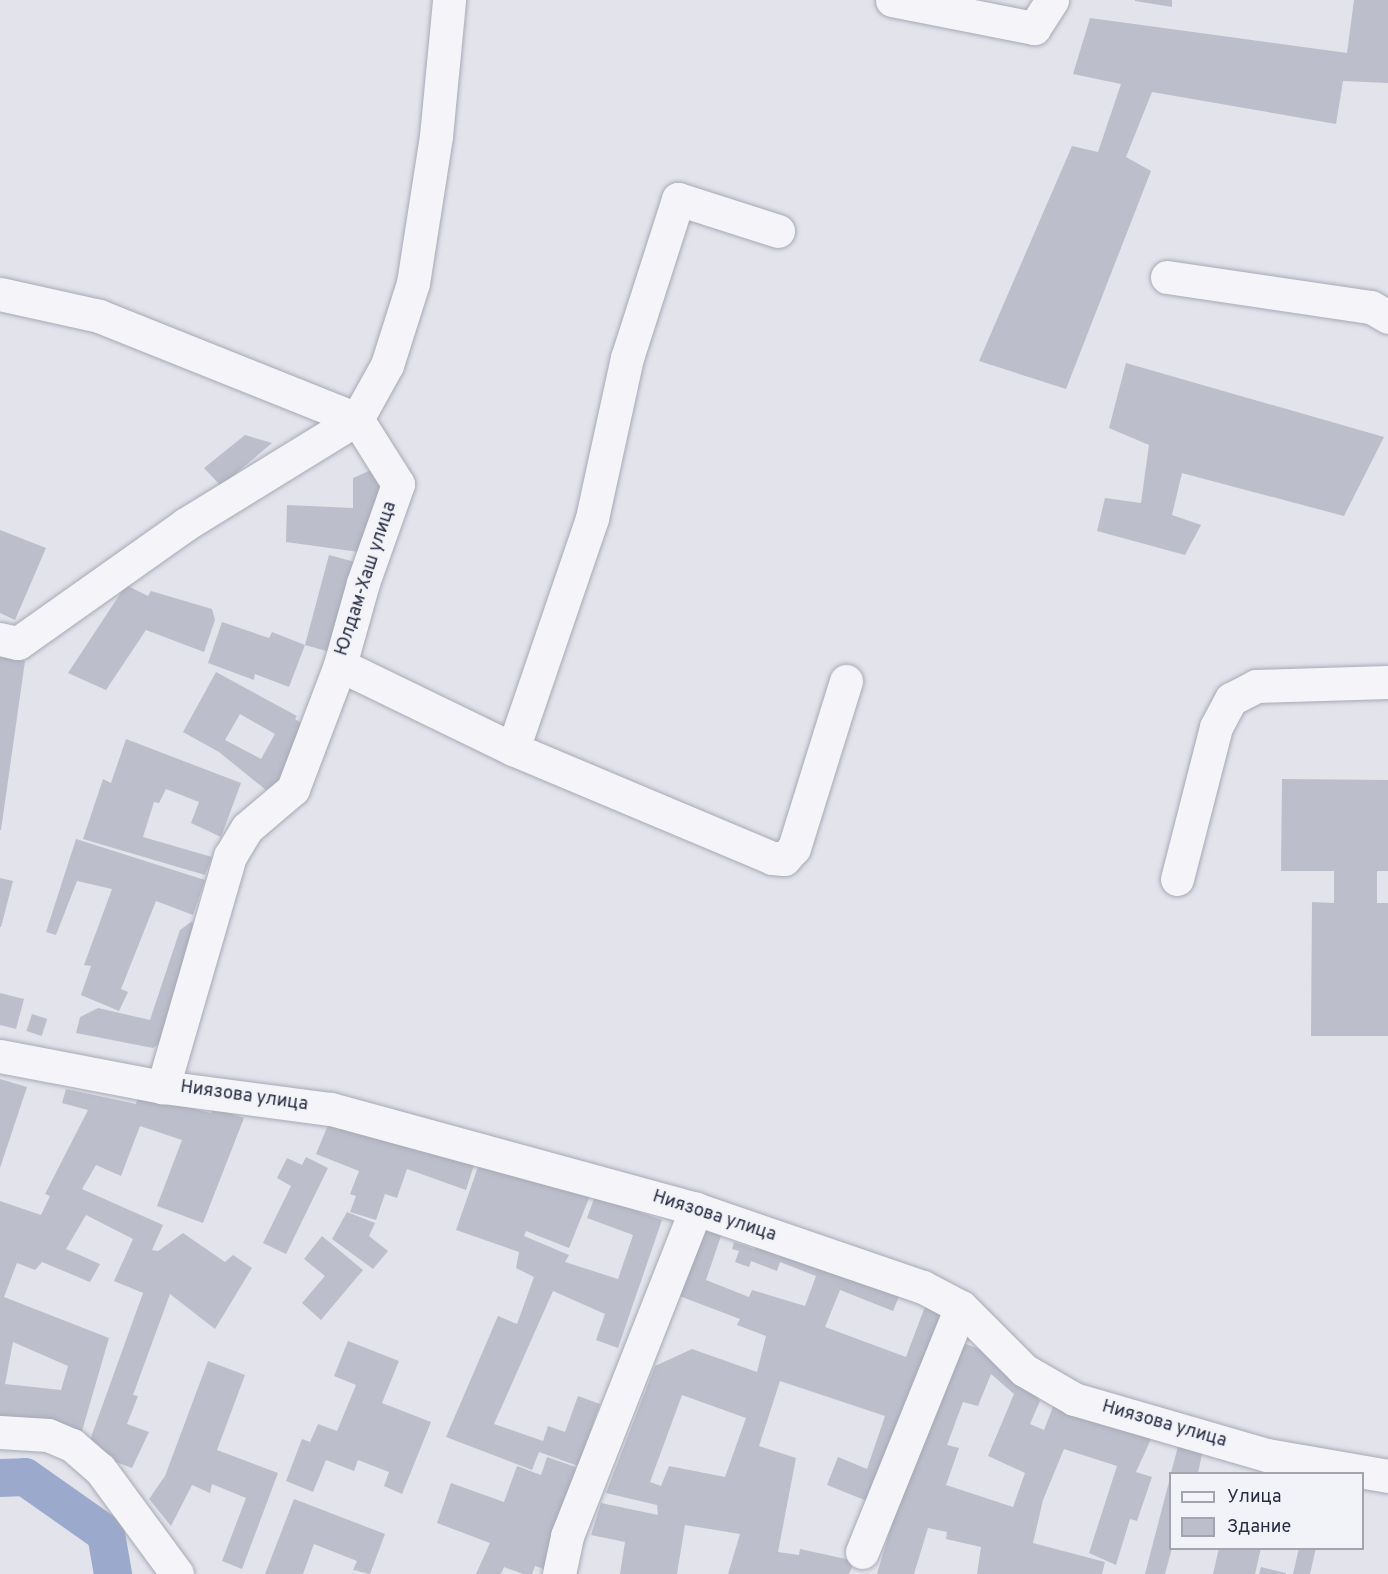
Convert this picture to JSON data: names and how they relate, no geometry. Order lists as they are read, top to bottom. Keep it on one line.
{"streets":{"street":["Юлдам-Хаш улица","Ниязова улица"]},"crossings":[["Юлдам-Хаш улица","Ниязова улица"]],"legend":["Улица","Здание"]}
